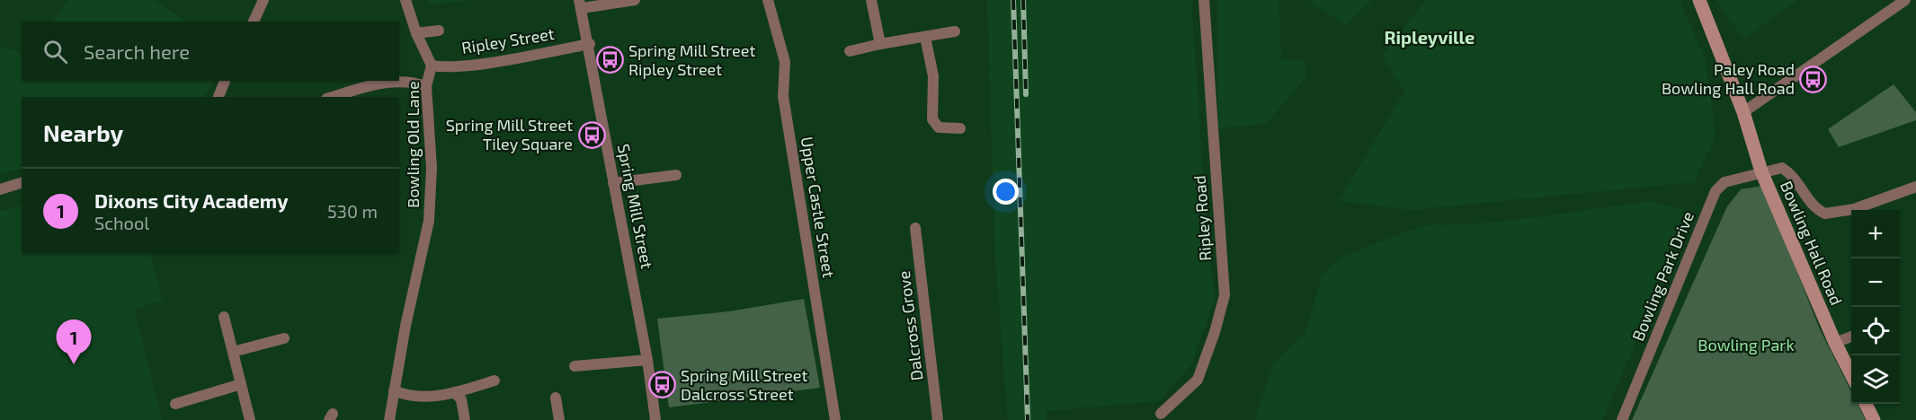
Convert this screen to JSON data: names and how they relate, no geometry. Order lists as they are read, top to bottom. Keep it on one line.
{"streets":{"street":["Ripley Street","Bowling Old Lane","Spring Mill Street","Upper Castle Street","Ripley Road","Bowling Hall Road","Bowling Park Drive","Dalcross Grove"]},"crossings":[["Ripley Street","Bowling Old Lane"],["Ripley Street","Spring Mill Street"],["Bowling Hall Road","Bowling Park Drive"]],"districts":["Ripleyville"],"parks":["Bowling Park"],"places":{"bus stop":["Spring Mill Street Ripley Street","Paley Road Bowling Hall Road","Spring Mill Street Tiley Square","Spring Mill Street Dalcross Street"]},"page":{"search":"Search here","heading":"Nearby","list":[{"mark":"1","name":"Dixons City Academy","note":"School","value":"530 m"}],"map_buttons":["+","−"],"pins":"1"}}
